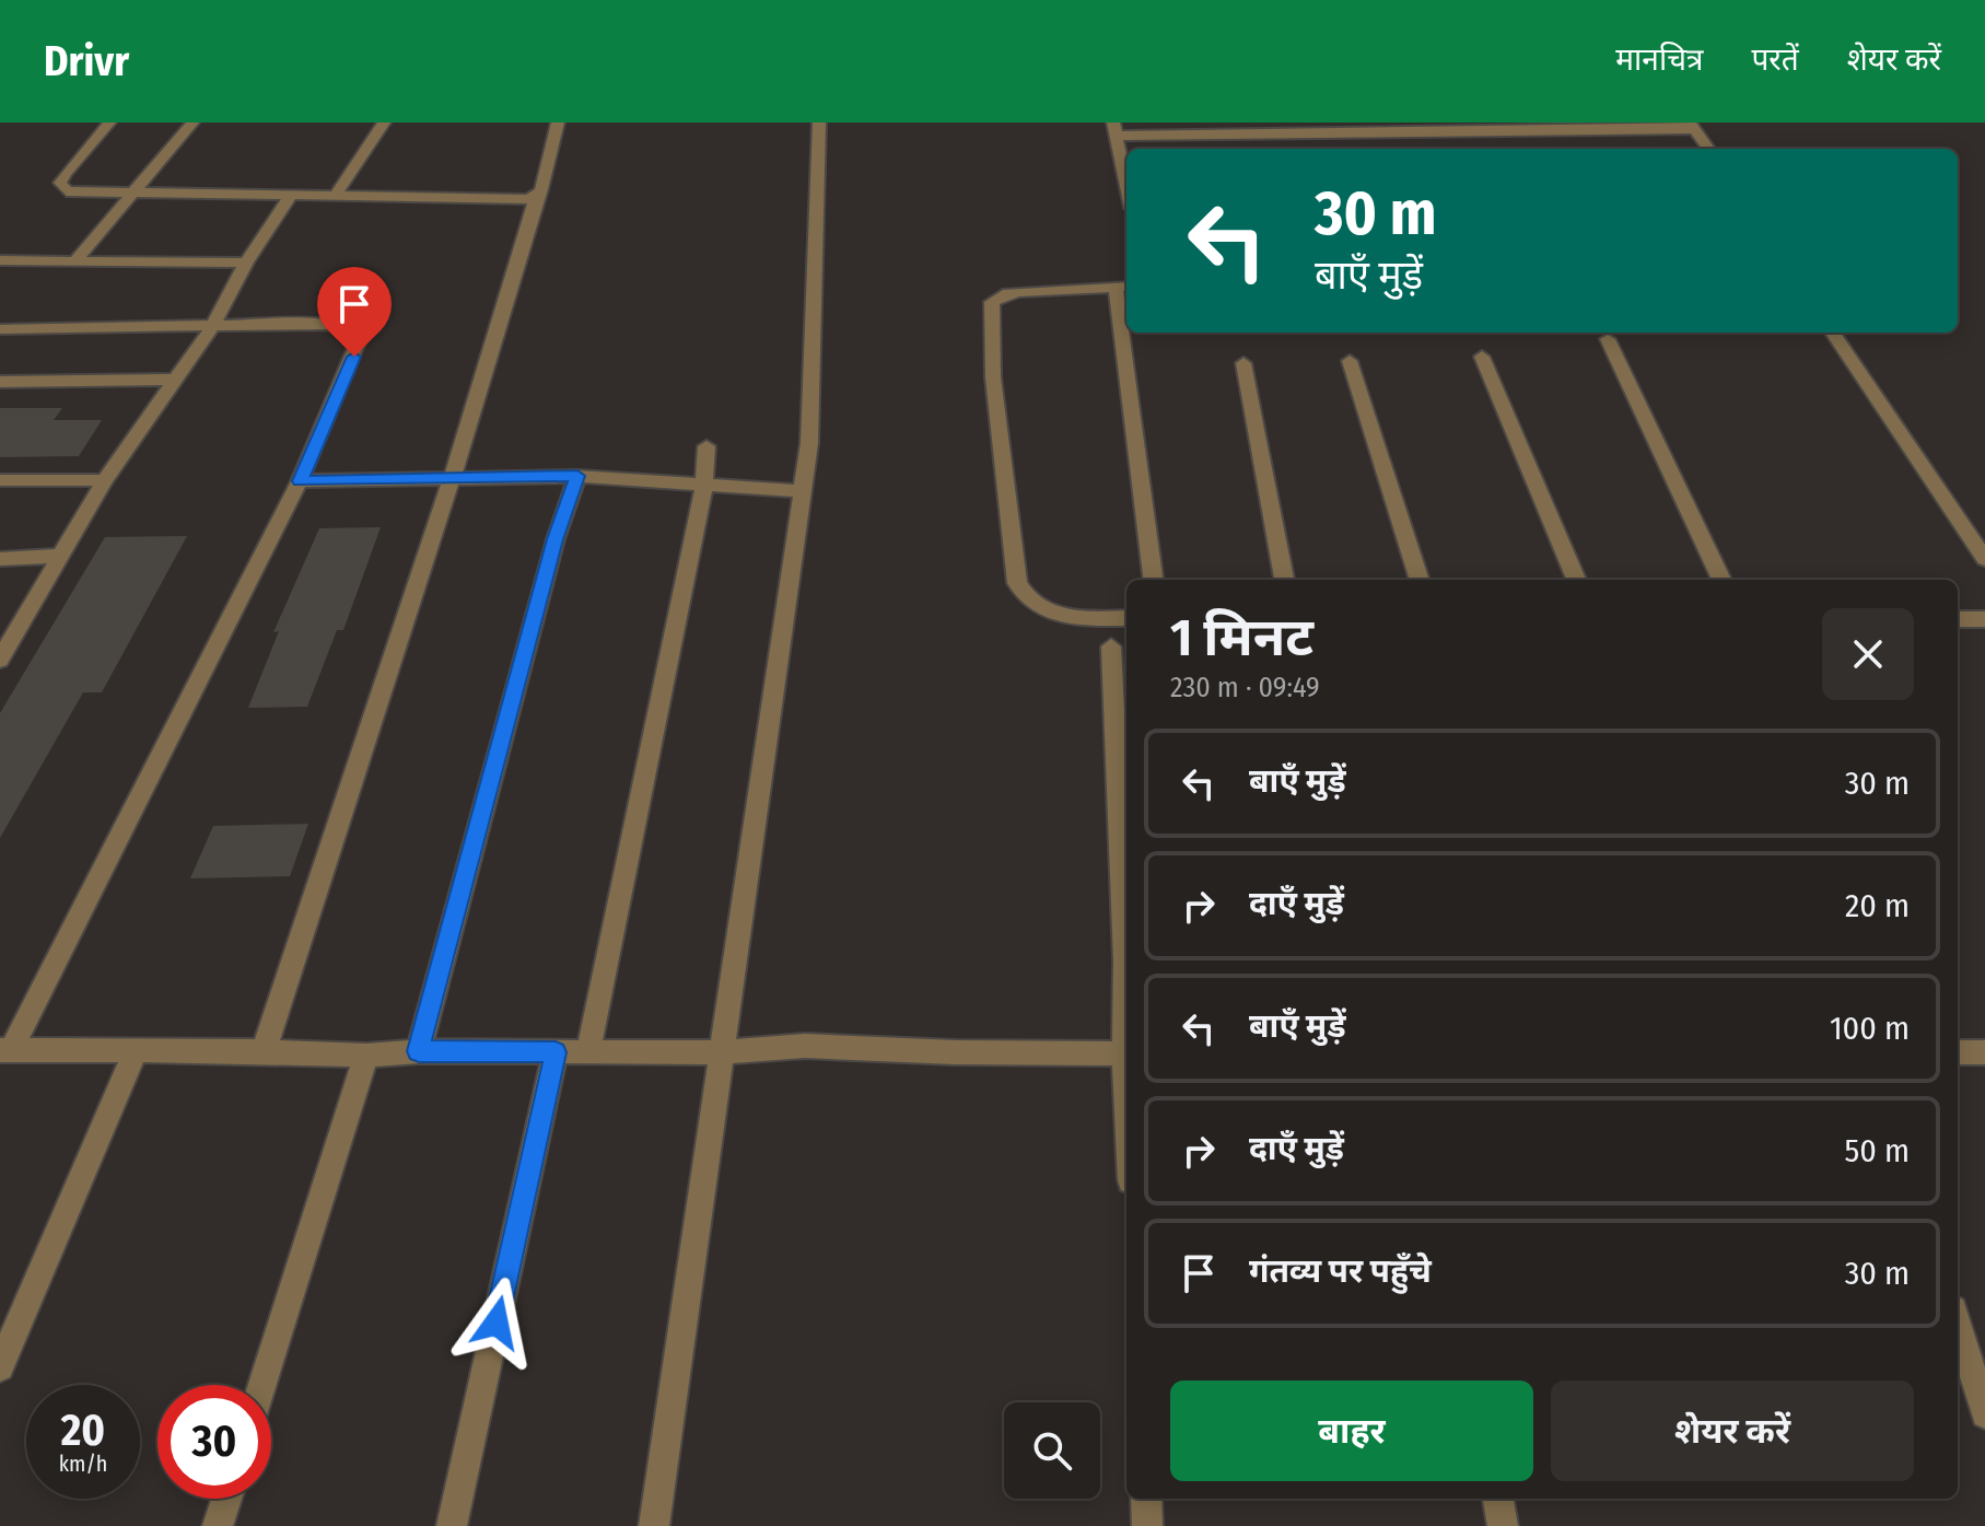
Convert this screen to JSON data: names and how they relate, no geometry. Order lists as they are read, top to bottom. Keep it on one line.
{"page":{"header":"Drivr","nav":["मानचित्र","परतें","शेयर करें"],"turn":["30 m","बाएँ मुड़ें"],"heading":["1 मिनट","230 m · 09:49"],"list":[{"name":"बाएँ मुड़ें","value":"30 m"},{"name":"दाएँ मुड़ें","value":"20 m"},{"name":"बाएँ मुड़ें","value":"100 m"},{"name":"दाएँ मुड़ें","value":"50 m"},{"name":"गंतव्य पर पहुँचे","value":"30 m"}],"buttons":["बाहर","शेयर करें"],"speed":"20 km/h","limit":"30"}}
